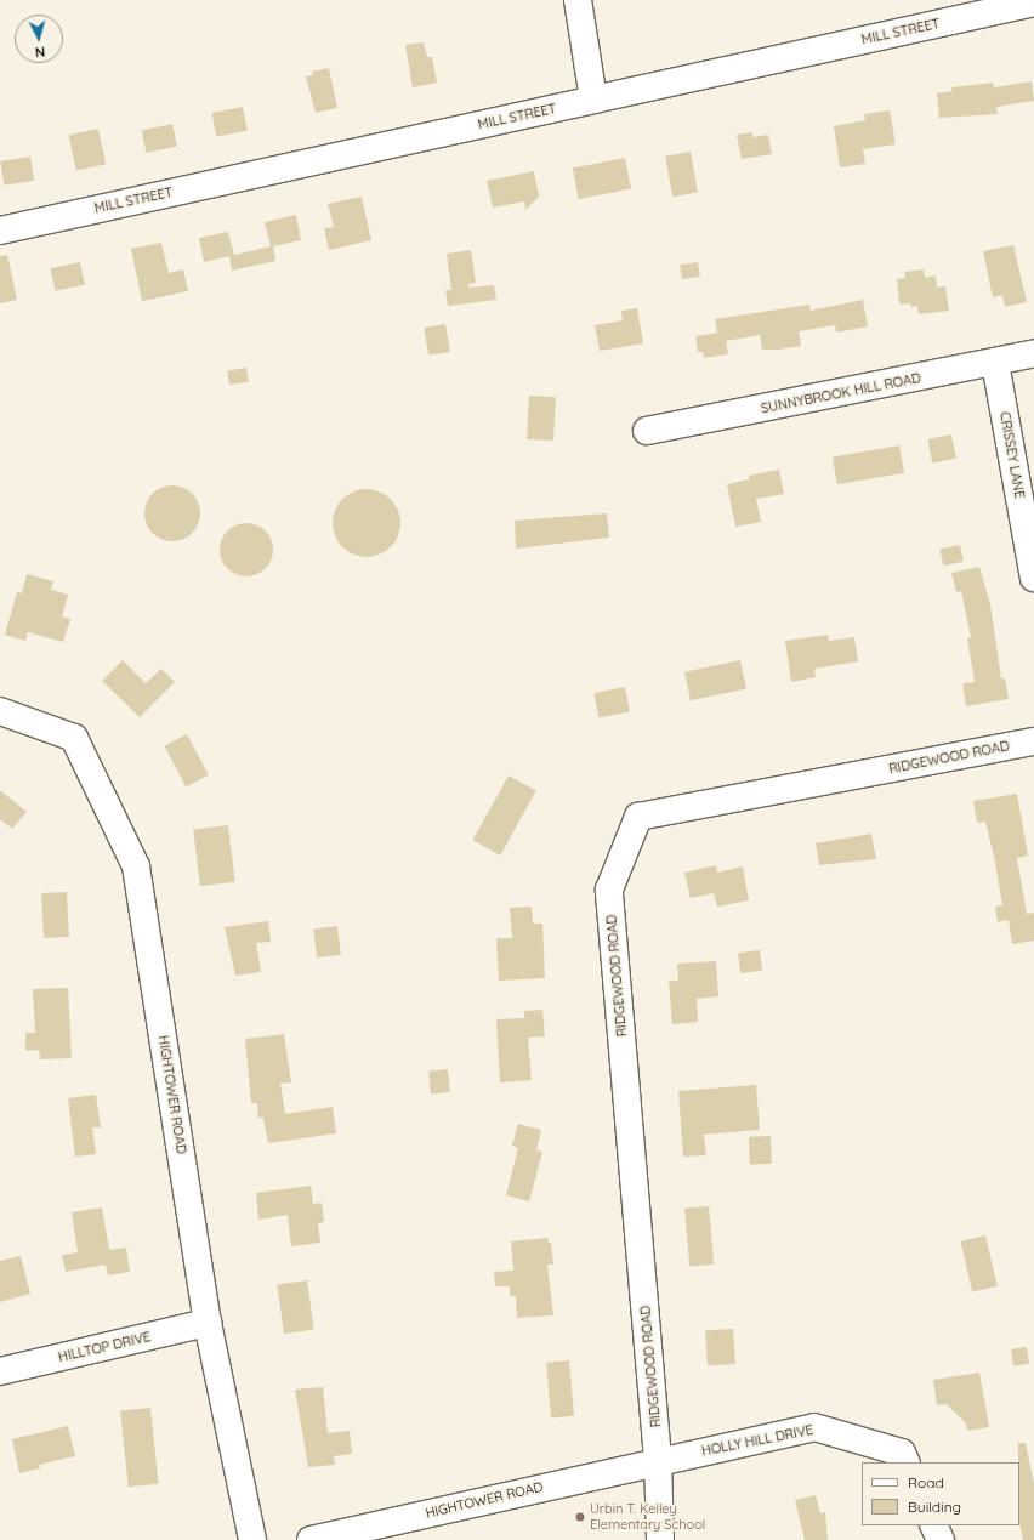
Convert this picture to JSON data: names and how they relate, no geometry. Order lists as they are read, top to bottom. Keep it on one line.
{"streets":{"street":["MILL STREET","SUNNYBROOK HILL ROAD","CRISSEY LANE","RIDGEWOOD ROAD","HIGHTOWER ROAD","HILLTOP DRIVE","HOLLY HILL DRIVE"]},"crossings":[["SUNNYBROOK HILL ROAD","CRISSEY LANE"],["RIDGEWOOD ROAD","HIGHTOWER ROAD"],["RIDGEWOOD ROAD","HOLLY HILL DRIVE"],["HIGHTOWER ROAD","HILLTOP DRIVE"],["HIGHTOWER ROAD","HOLLY HILL DRIVE"]],"places":["Urbin T. Kelley Elementary School"],"legend":["Road","Building"],"north":"bottom"}
